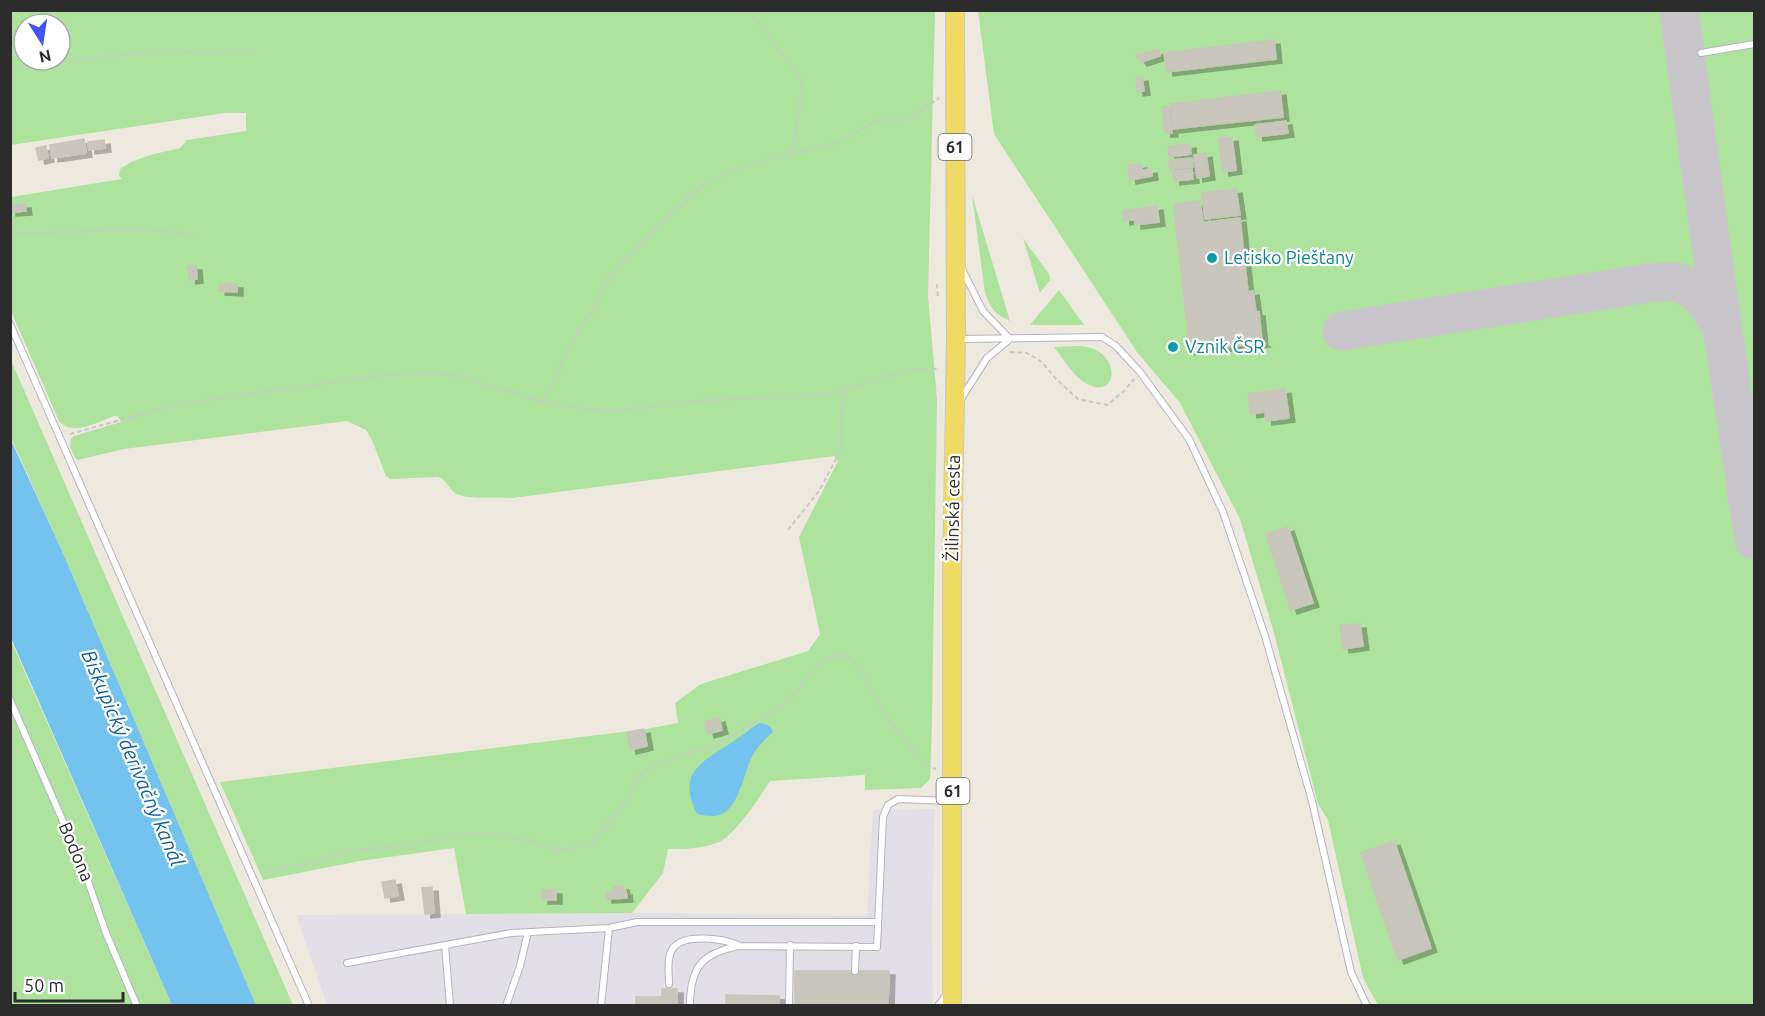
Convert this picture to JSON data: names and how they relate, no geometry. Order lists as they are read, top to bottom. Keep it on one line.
{"streets":{"main road":["61","Žilinská cesta"],"lane":["Bodona"]},"water":["Biskupický derivačný kanál"],"places":["Letisko Piešťany","Vznik ČSR"],"scale_bar":"50 m","north":"bottom"}
